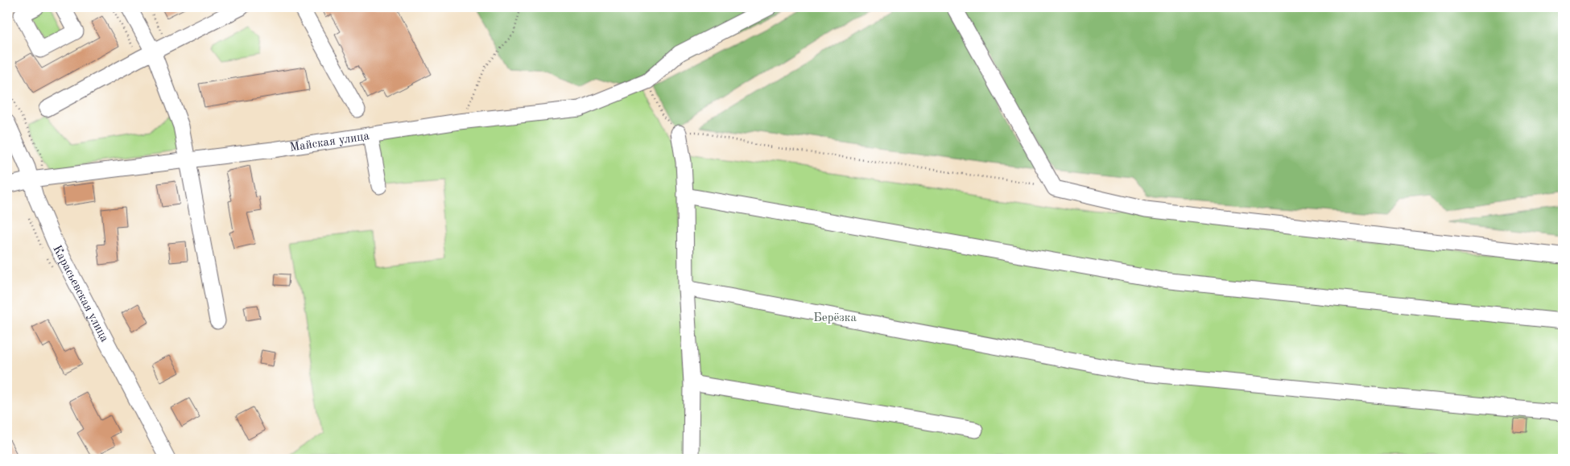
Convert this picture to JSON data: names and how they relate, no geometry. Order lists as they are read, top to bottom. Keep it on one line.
{"streets":{"street":["Майская улица","Карасьевская улица"]},"crossings":[["Майская улица","Карасьевская улица"]],"parks":["Берёзка"]}
